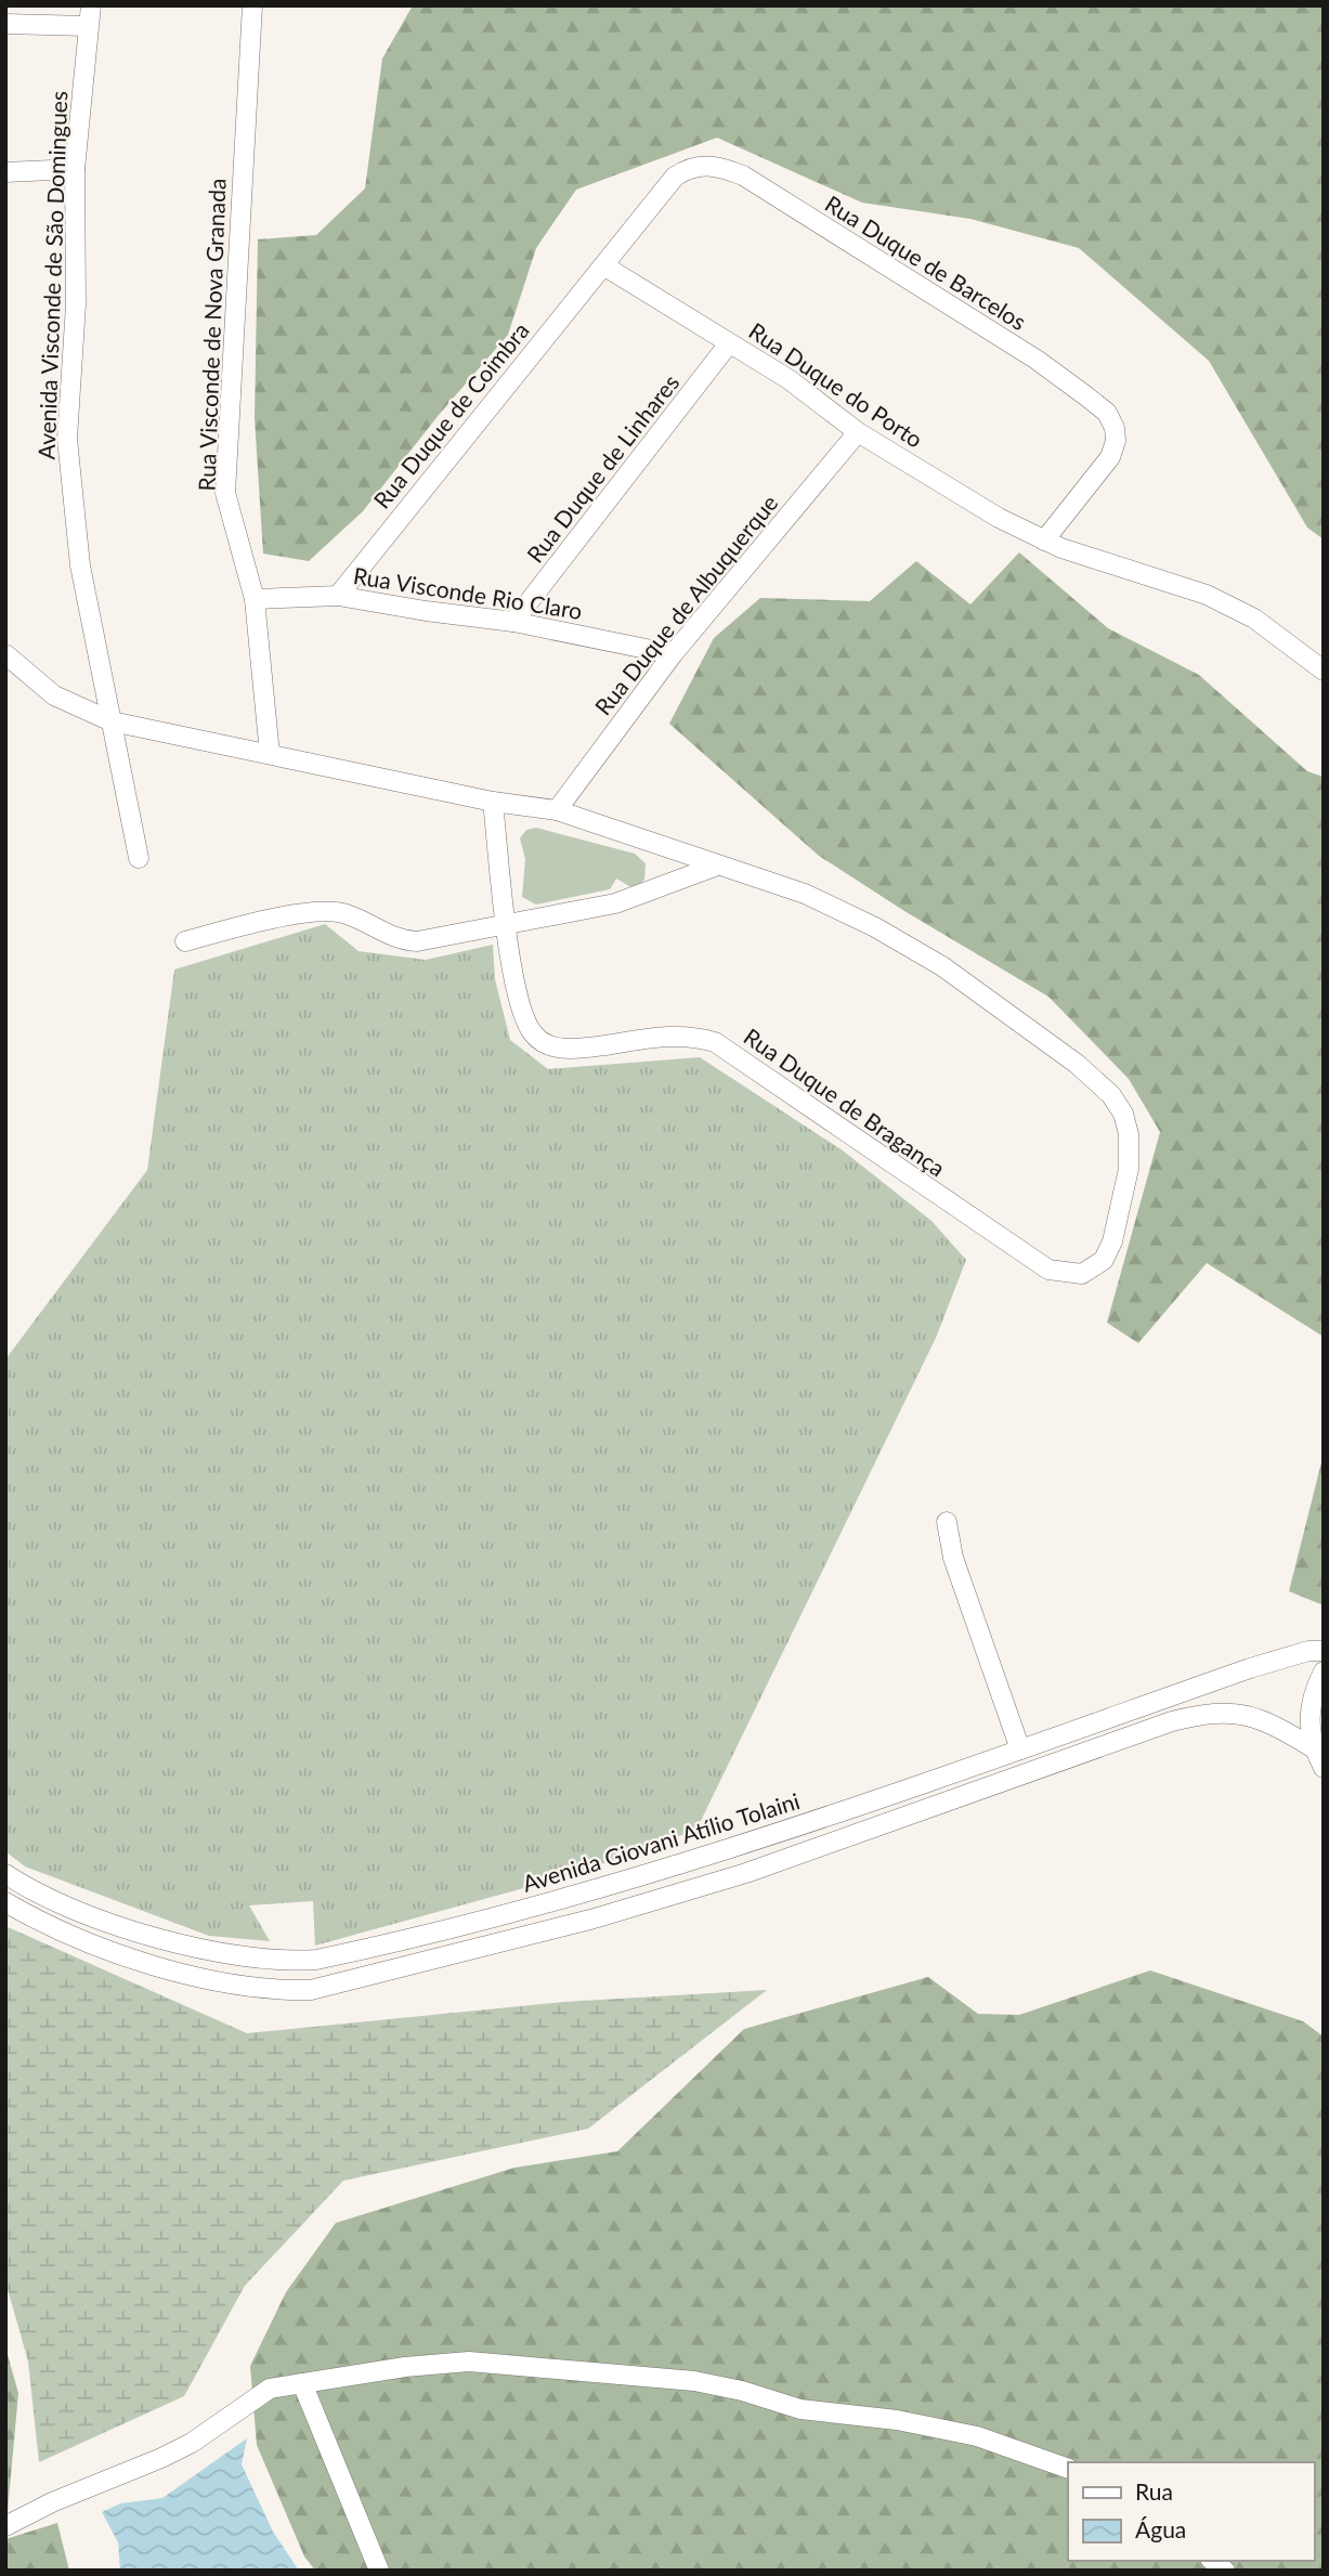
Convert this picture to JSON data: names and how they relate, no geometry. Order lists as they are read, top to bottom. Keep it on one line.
{"streets":{"street":["Rua Duque de Barcelos","Avenida Visconde de São Domingues","Rua Visconde de Nova Granada","Rua Duque do Porto","Rua Duque de Coimbra","Rua Duque de Linhares","Rua Visconde Rio Claro","Rua Duque de Albuquerque","Rua Duque de Bragança","Avenida Giovani Atílio Tolaini"]},"crossings":[["Rua Duque de Barcelos","Rua Duque do Porto"],["Rua Duque de Barcelos","Rua Duque de Coimbra"],["Rua Visconde de Nova Granada","Rua Visconde Rio Claro"],["Rua Duque do Porto","Rua Duque de Coimbra"],["Rua Duque do Porto","Rua Duque de Linhares"],["Rua Duque do Porto","Rua Duque de Albuquerque"],["Rua Duque de Coimbra","Rua Visconde Rio Claro"],["Rua Duque de Linhares","Rua Visconde Rio Claro"],["Rua Visconde Rio Claro","Rua Duque de Albuquerque"]],"legend":["Rua","Água"]}
